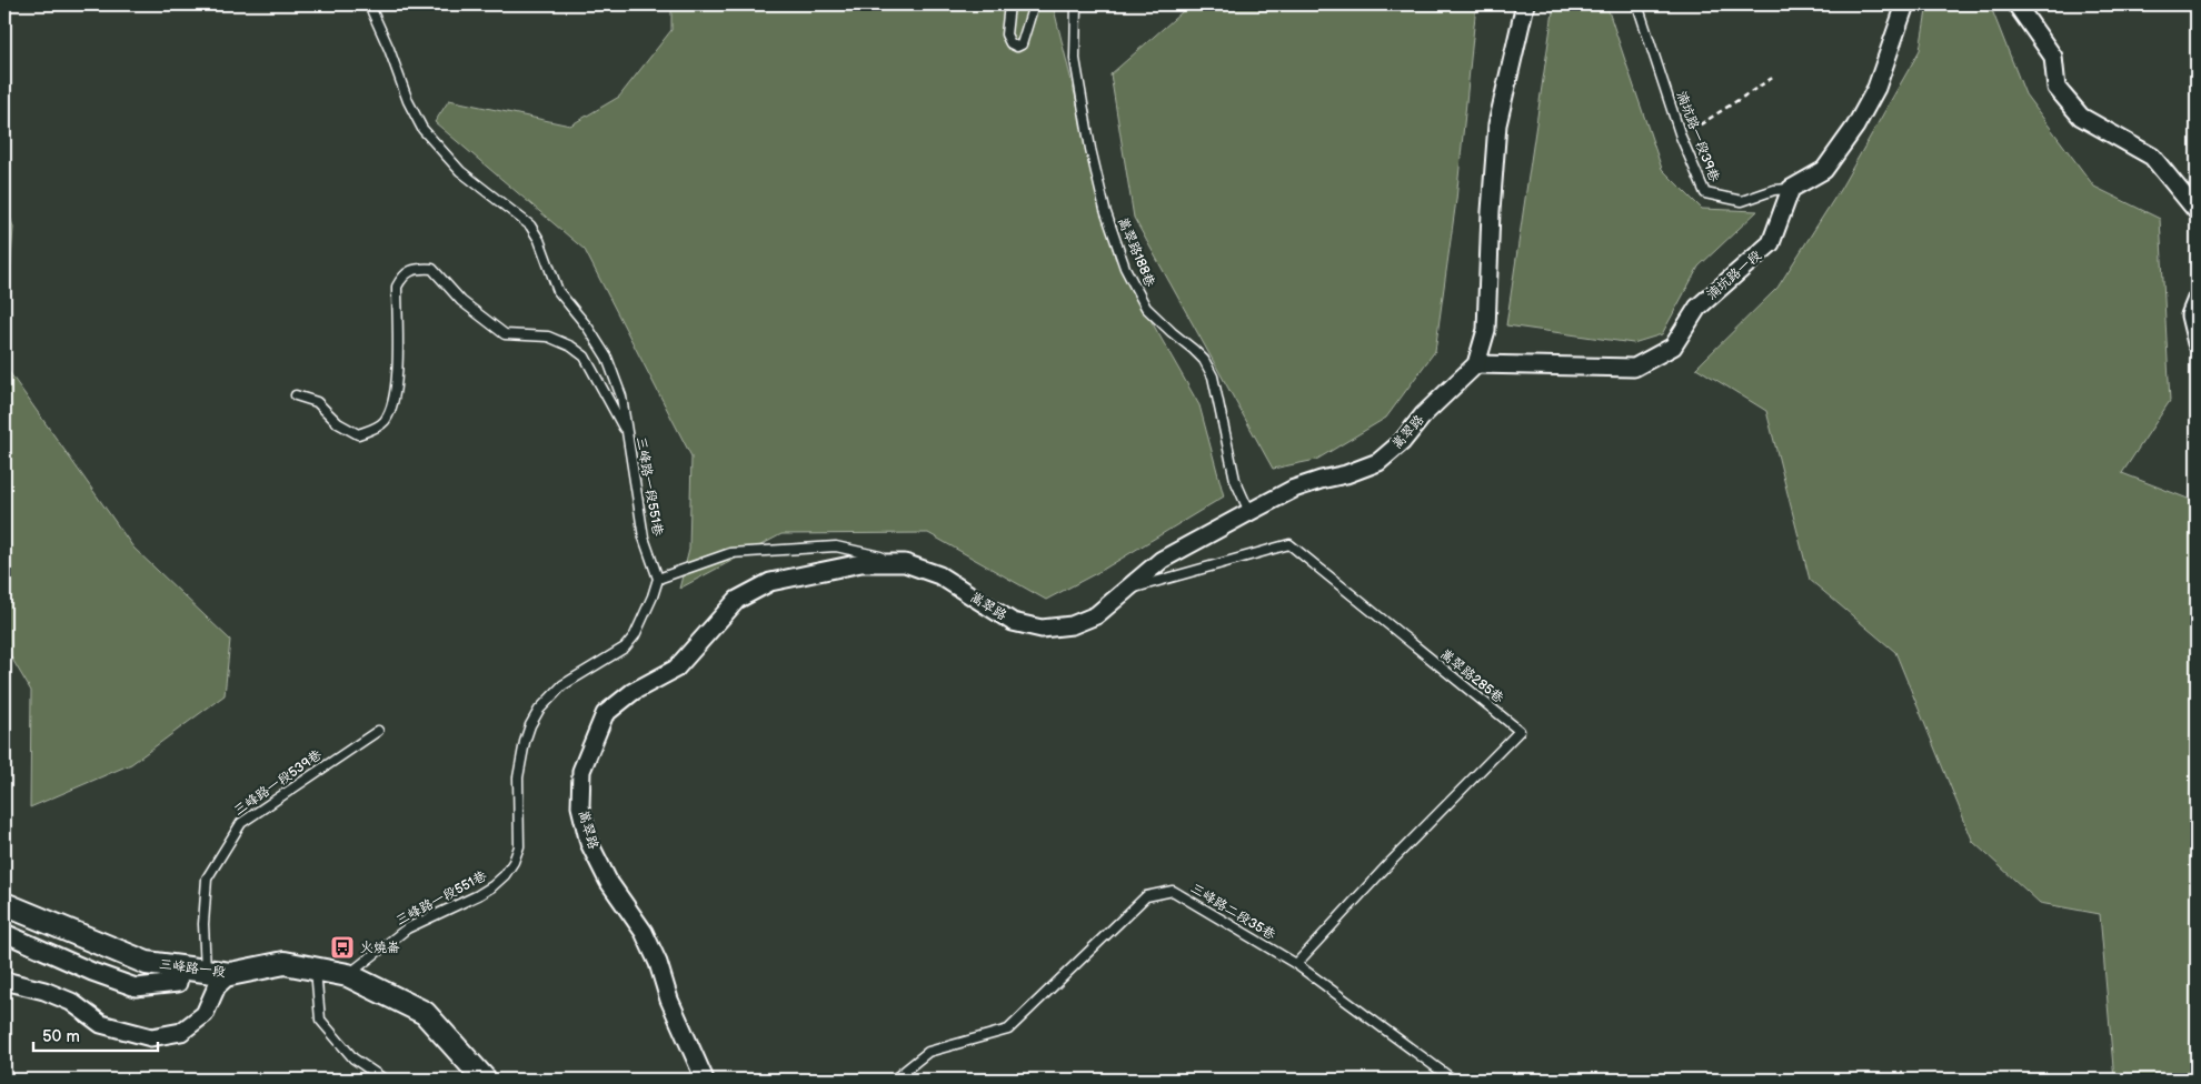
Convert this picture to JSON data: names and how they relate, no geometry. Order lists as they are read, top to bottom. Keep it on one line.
{"streets":{"street":["湳坑路一段","嵩翠路","三峰路一段"],"lane":["湳坑路一段39巷","嵩翠路188巷","三峰路一段551巷","嵩翠路285巷","三峰路一段539巷","三峰路二段35巷"]},"crossings":[["湳坑路一段39巷","湳坑路一段"],["嵩翠路188巷","嵩翠路"],["湳坑路一段","嵩翠路"],["嵩翠路","嵩翠路285巷"],["三峰路一段551巷","三峰路一段"],["嵩翠路285巷","三峰路二段35巷"],["三峰路一段539巷","三峰路一段"]],"places":{"bus stop":["火燒崙"]},"scale_bar":"50 m"}
